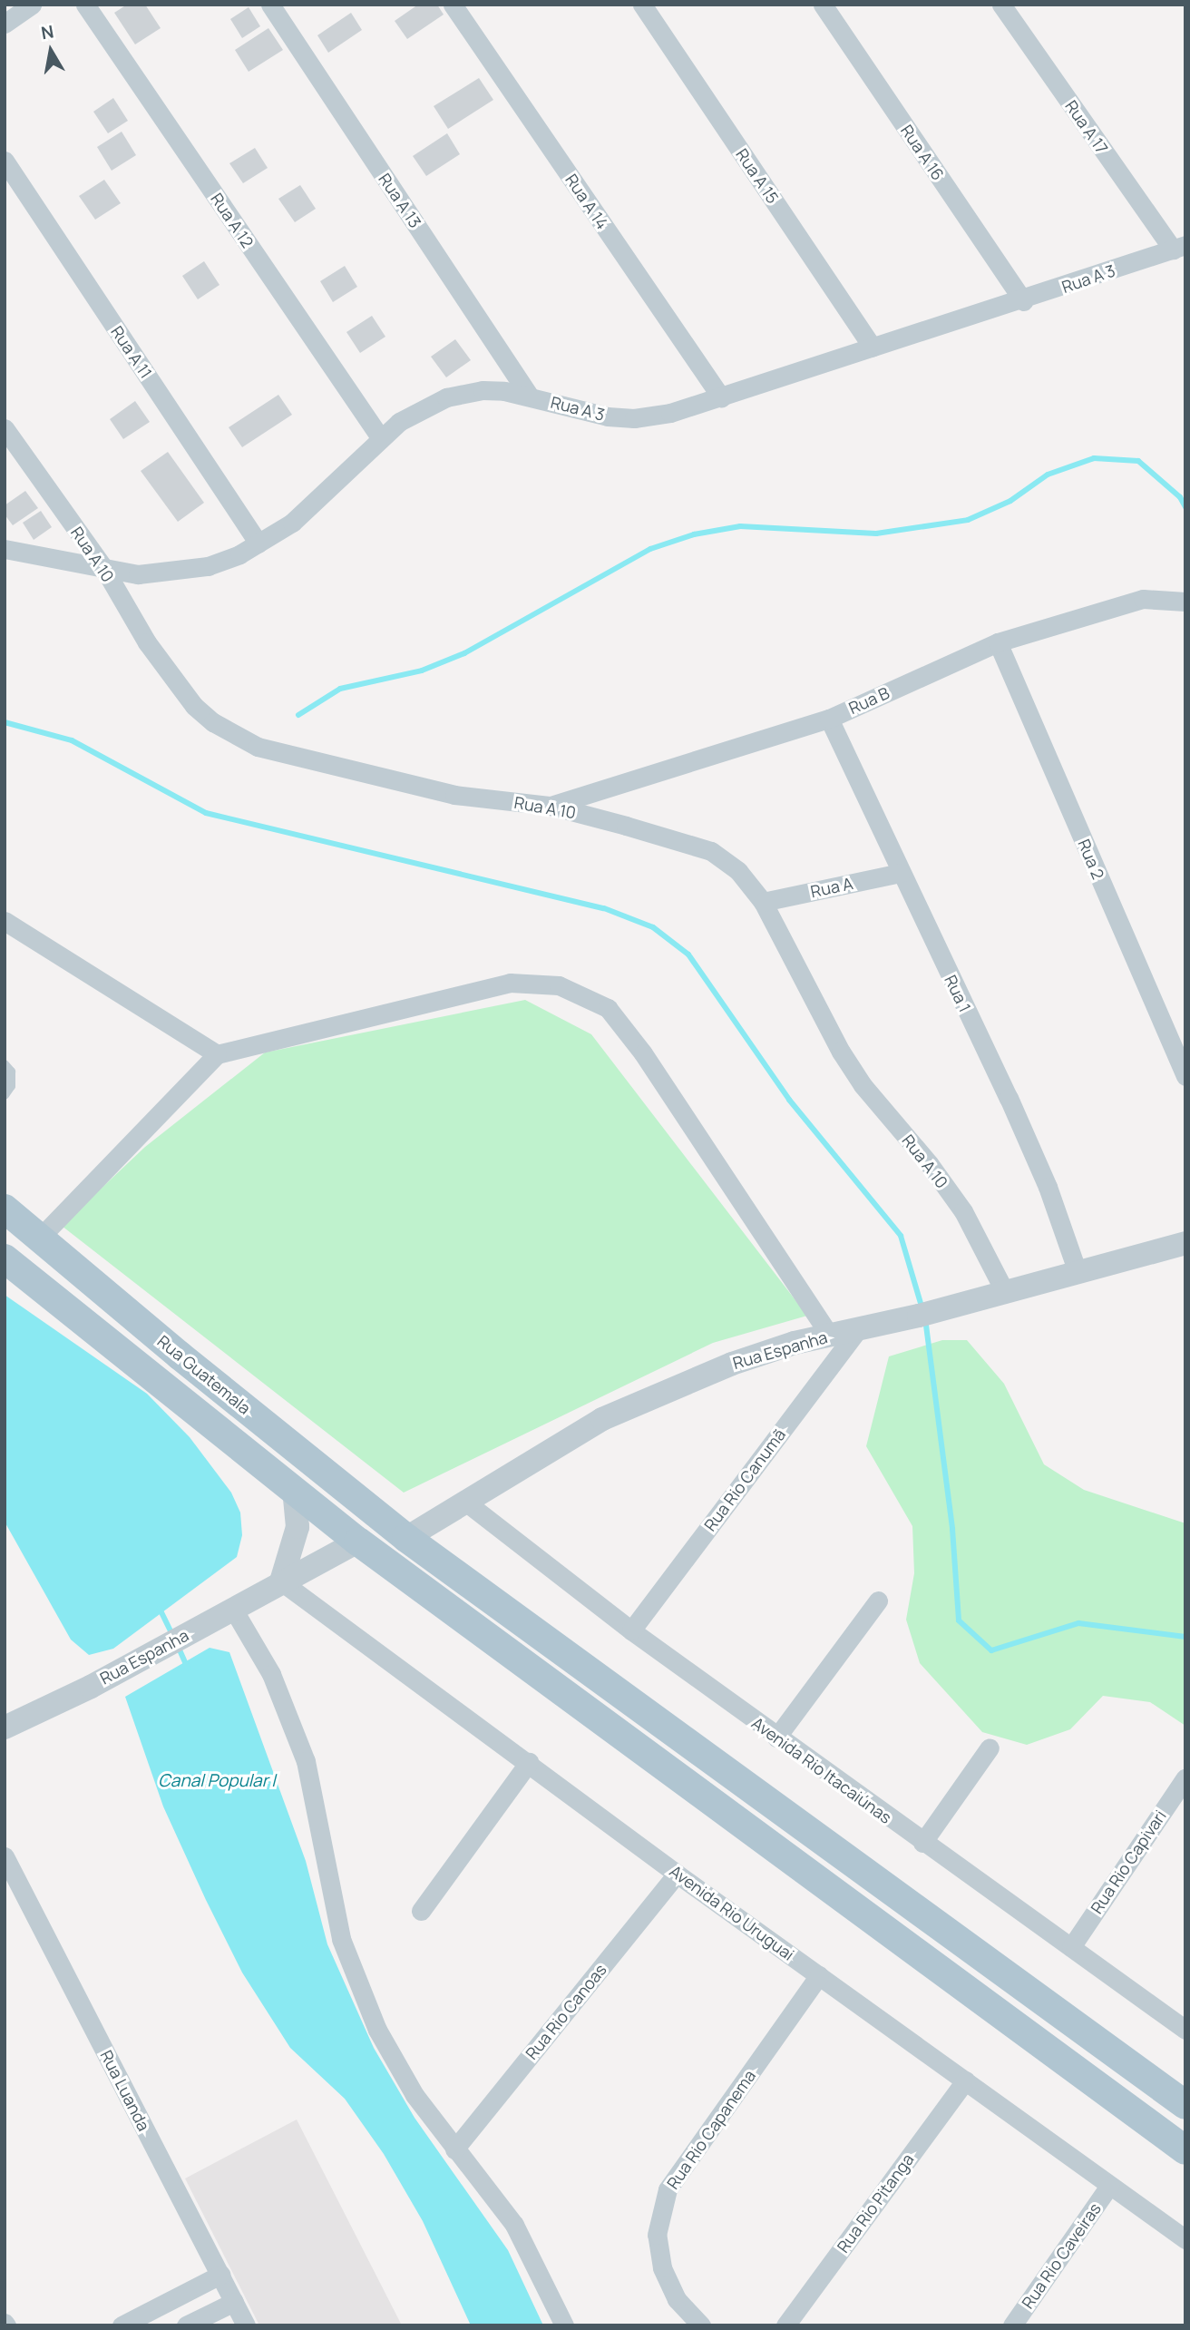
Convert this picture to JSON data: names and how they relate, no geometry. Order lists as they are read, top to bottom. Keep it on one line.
{"streets":{"main road":["Rua Guatemala"],"street":["Rua A 17","Rua A 16","Rua A 15","Rua A 13","Rua A 14","Rua A 12","Rua A 3","Rua A 11","Rua A 10","Rua B","Rua 2","Rua A","Rua 1","Rua Espanha","Rua Rio Canumã","Avenida Rio Itacaiúnas","Rua Rio Capivari","Avenida Rio Uruguai","Rua Rio Canoas","Rua Luanda","Rua Rio Capanema","Rua Rio Pitanga","Rua Rio Caveiras"]},"crossings":[["Rua A 17","Rua A 3"],["Rua A 16","Rua A 3"],["Rua A 15","Rua A 3"],["Rua A 13","Rua A 3"],["Rua A 14","Rua A 3"],["Rua A 12","Rua A 3"],["Rua A 3","Rua A 11"],["Rua A 3","Rua A 10"],["Rua A 10","Rua B"],["Rua A 10","Rua A"],["Rua A 10","Rua Espanha"],["Rua B","Rua 2"],["Rua B","Rua 1"],["Rua A","Rua 1"],["Rua 1","Rua Espanha"],["Rua Espanha","Rua Guatemala"],["Rua Espanha","Rua Rio Canumã"],["Rua Espanha","Avenida Rio Itacaiúnas"],["Rua Espanha","Avenida Rio Uruguai"],["Rua Rio Canumã","Avenida Rio Itacaiúnas"],["Avenida Rio Itacaiúnas","Rua Rio Capivari"],["Avenida Rio Uruguai","Rua Rio Canoas"],["Avenida Rio Uruguai","Rua Rio Capanema"],["Avenida Rio Uruguai","Rua Rio Pitanga"],["Avenida Rio Uruguai","Rua Rio Caveiras"]],"water":["Canal Popular I"],"north":"top"}
